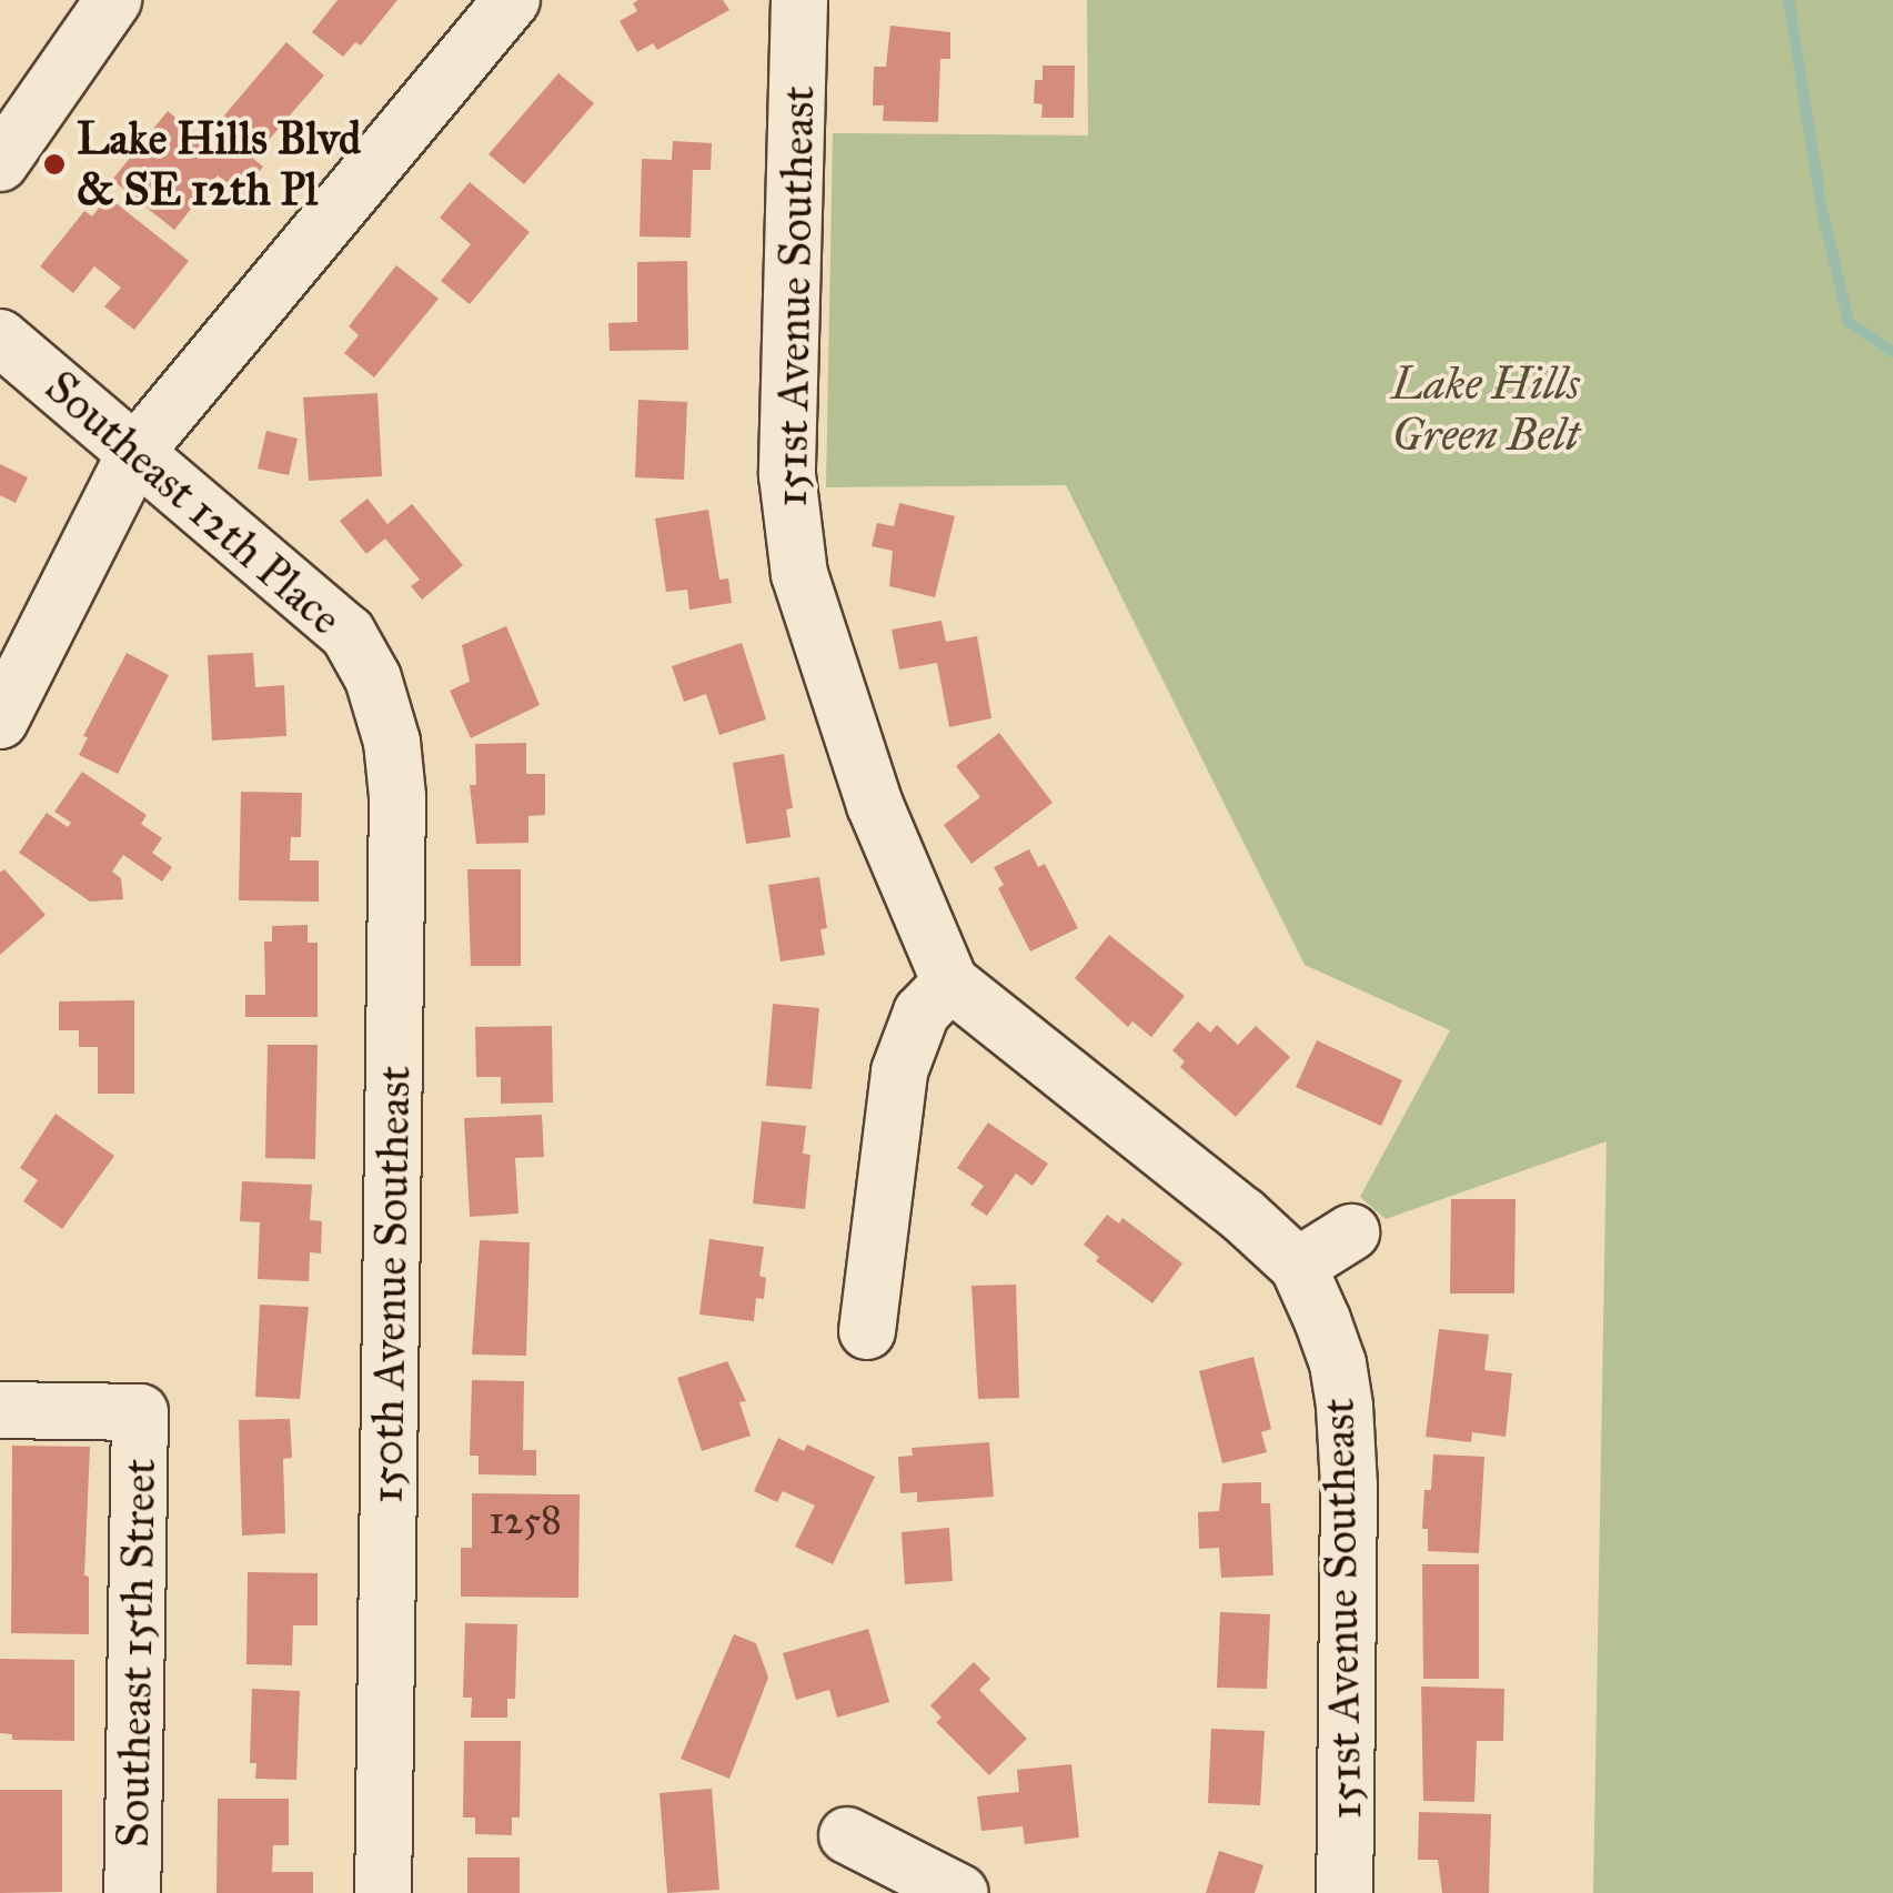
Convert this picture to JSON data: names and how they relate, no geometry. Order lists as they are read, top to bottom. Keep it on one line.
{"streets":{"street":["151st Avenue Southeast","Southeast 12th Place","150th Avenue Southeast","Southeast 15th Street"]},"crossings":[["Southeast 12th Place","150th Avenue Southeast"]],"parks":["Lake Hills Green Belt"],"places":["Lake Hills Blvd & SE 12th Pl"],"house_numbers":["1258"]}
